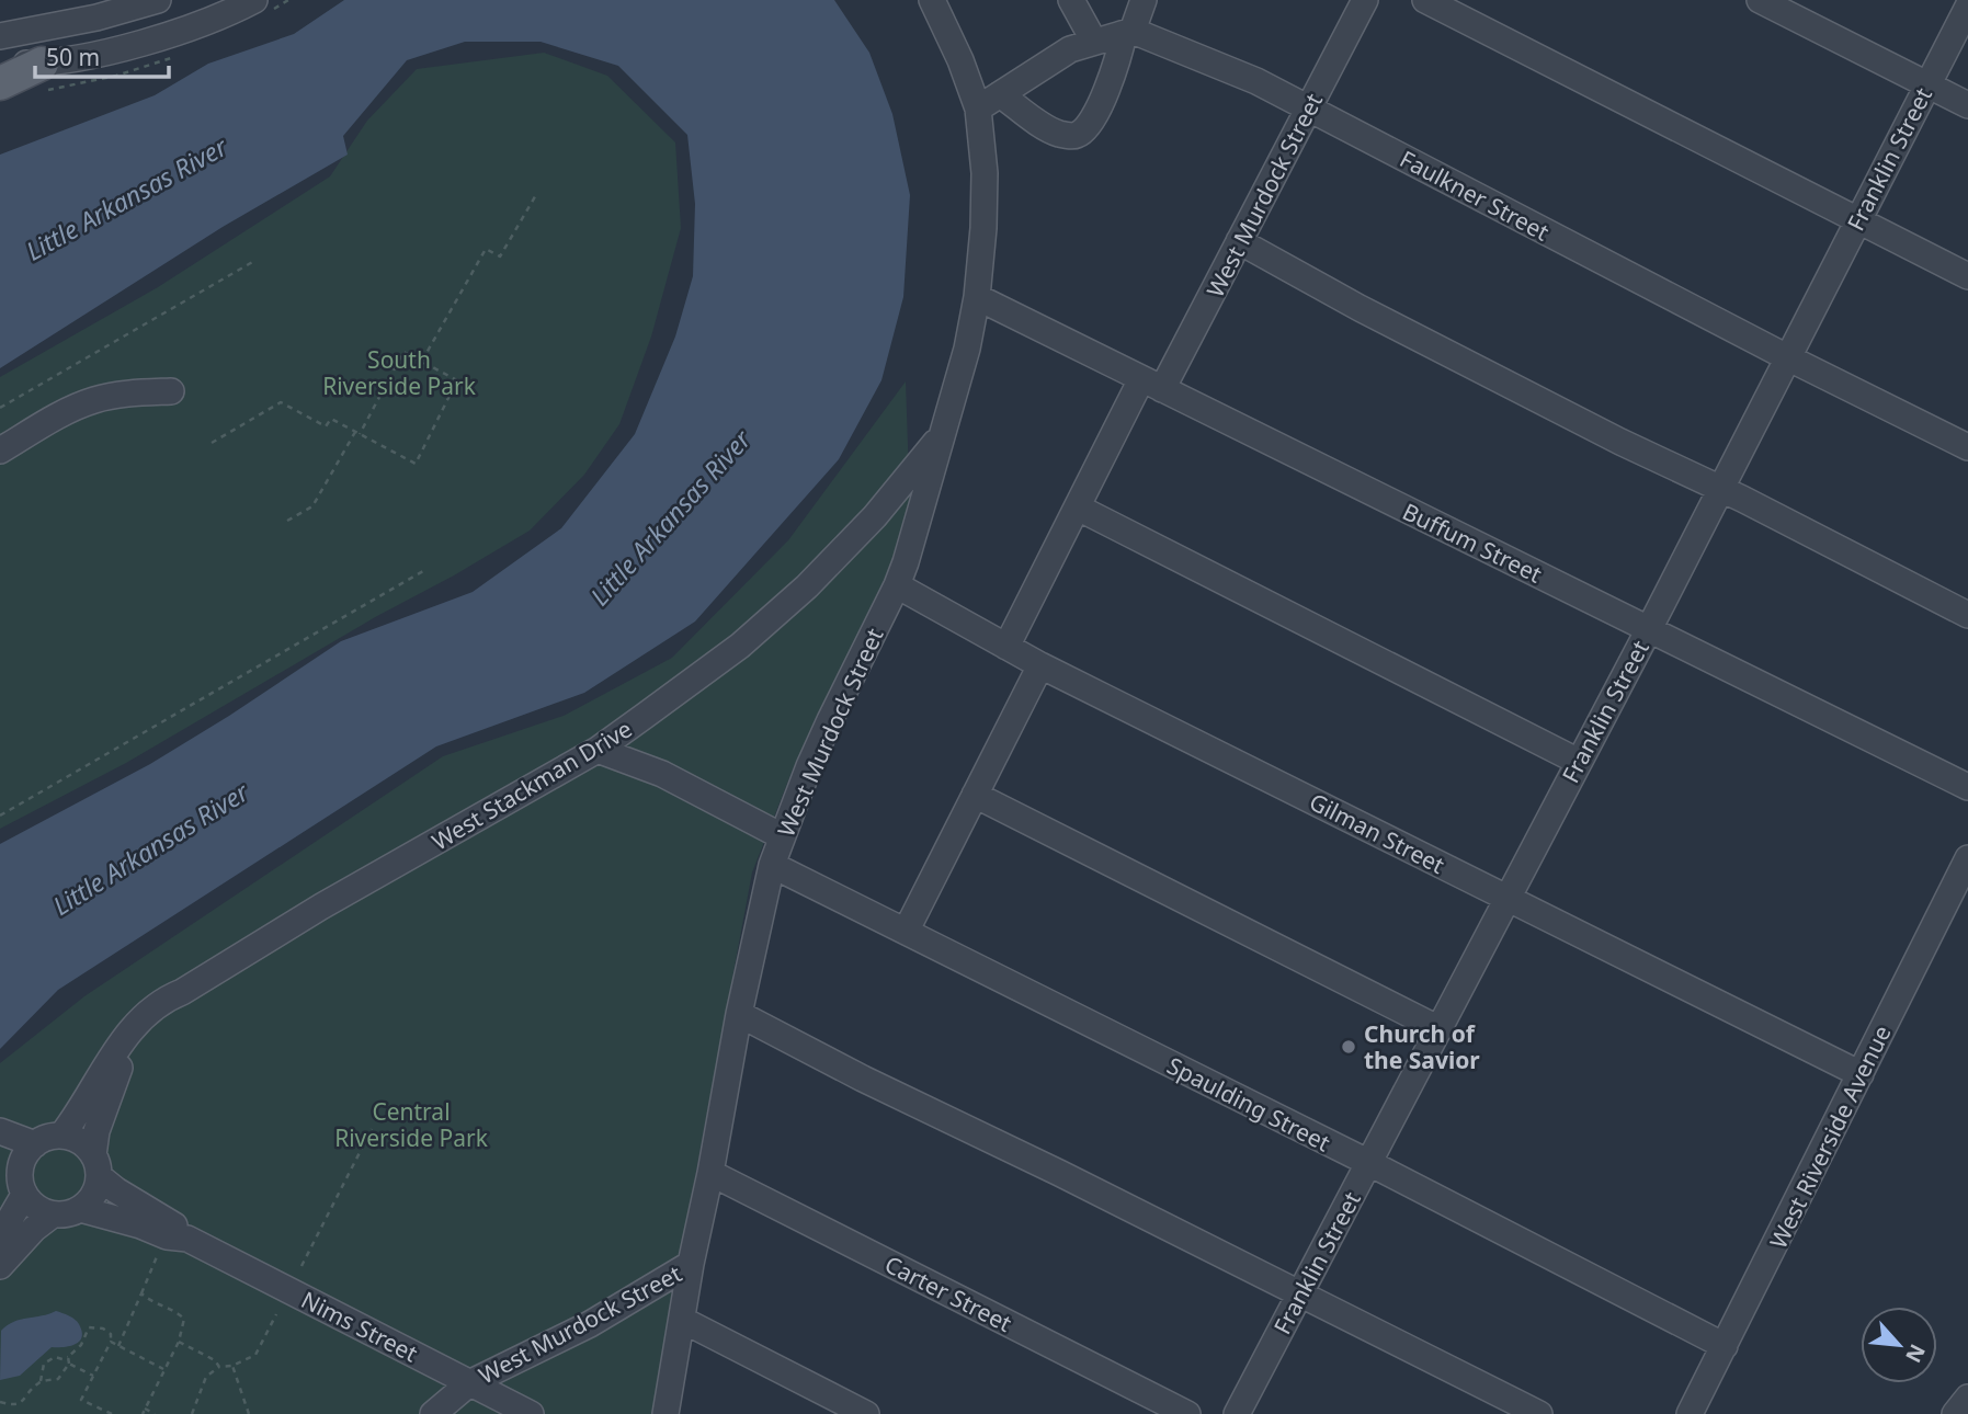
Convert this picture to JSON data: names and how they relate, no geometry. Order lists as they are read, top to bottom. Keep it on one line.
{"streets":{"street":["Franklin Street","West Murdock Street","Faulkner Street","Buffum Street","West Stackman Drive","Gilman Street","Spaulding Street","West Riverside Avenue","Carter Street","Nims Street"]},"crossings":[["Franklin Street","Faulkner Street"],["Franklin Street","Buffum Street"],["Franklin Street","Gilman Street"],["Franklin Street","Spaulding Street"],["West Murdock Street","Faulkner Street"],["West Murdock Street","Buffum Street"],["West Murdock Street","West Stackman Drive"],["West Murdock Street","Gilman Street"],["West Murdock Street","Spaulding Street"],["West Murdock Street","Carter Street"],["West Murdock Street","Nims Street"],["West Stackman Drive","Nims Street"],["Gilman Street","West Riverside Avenue"],["Spaulding Street","West Riverside Avenue"]],"water":["Little Arkansas River"],"parks":["South Riverside Park","Central Riverside Park"],"places":["Church of the Savior"],"scale_bar":"50 m","north":"bottom right"}
